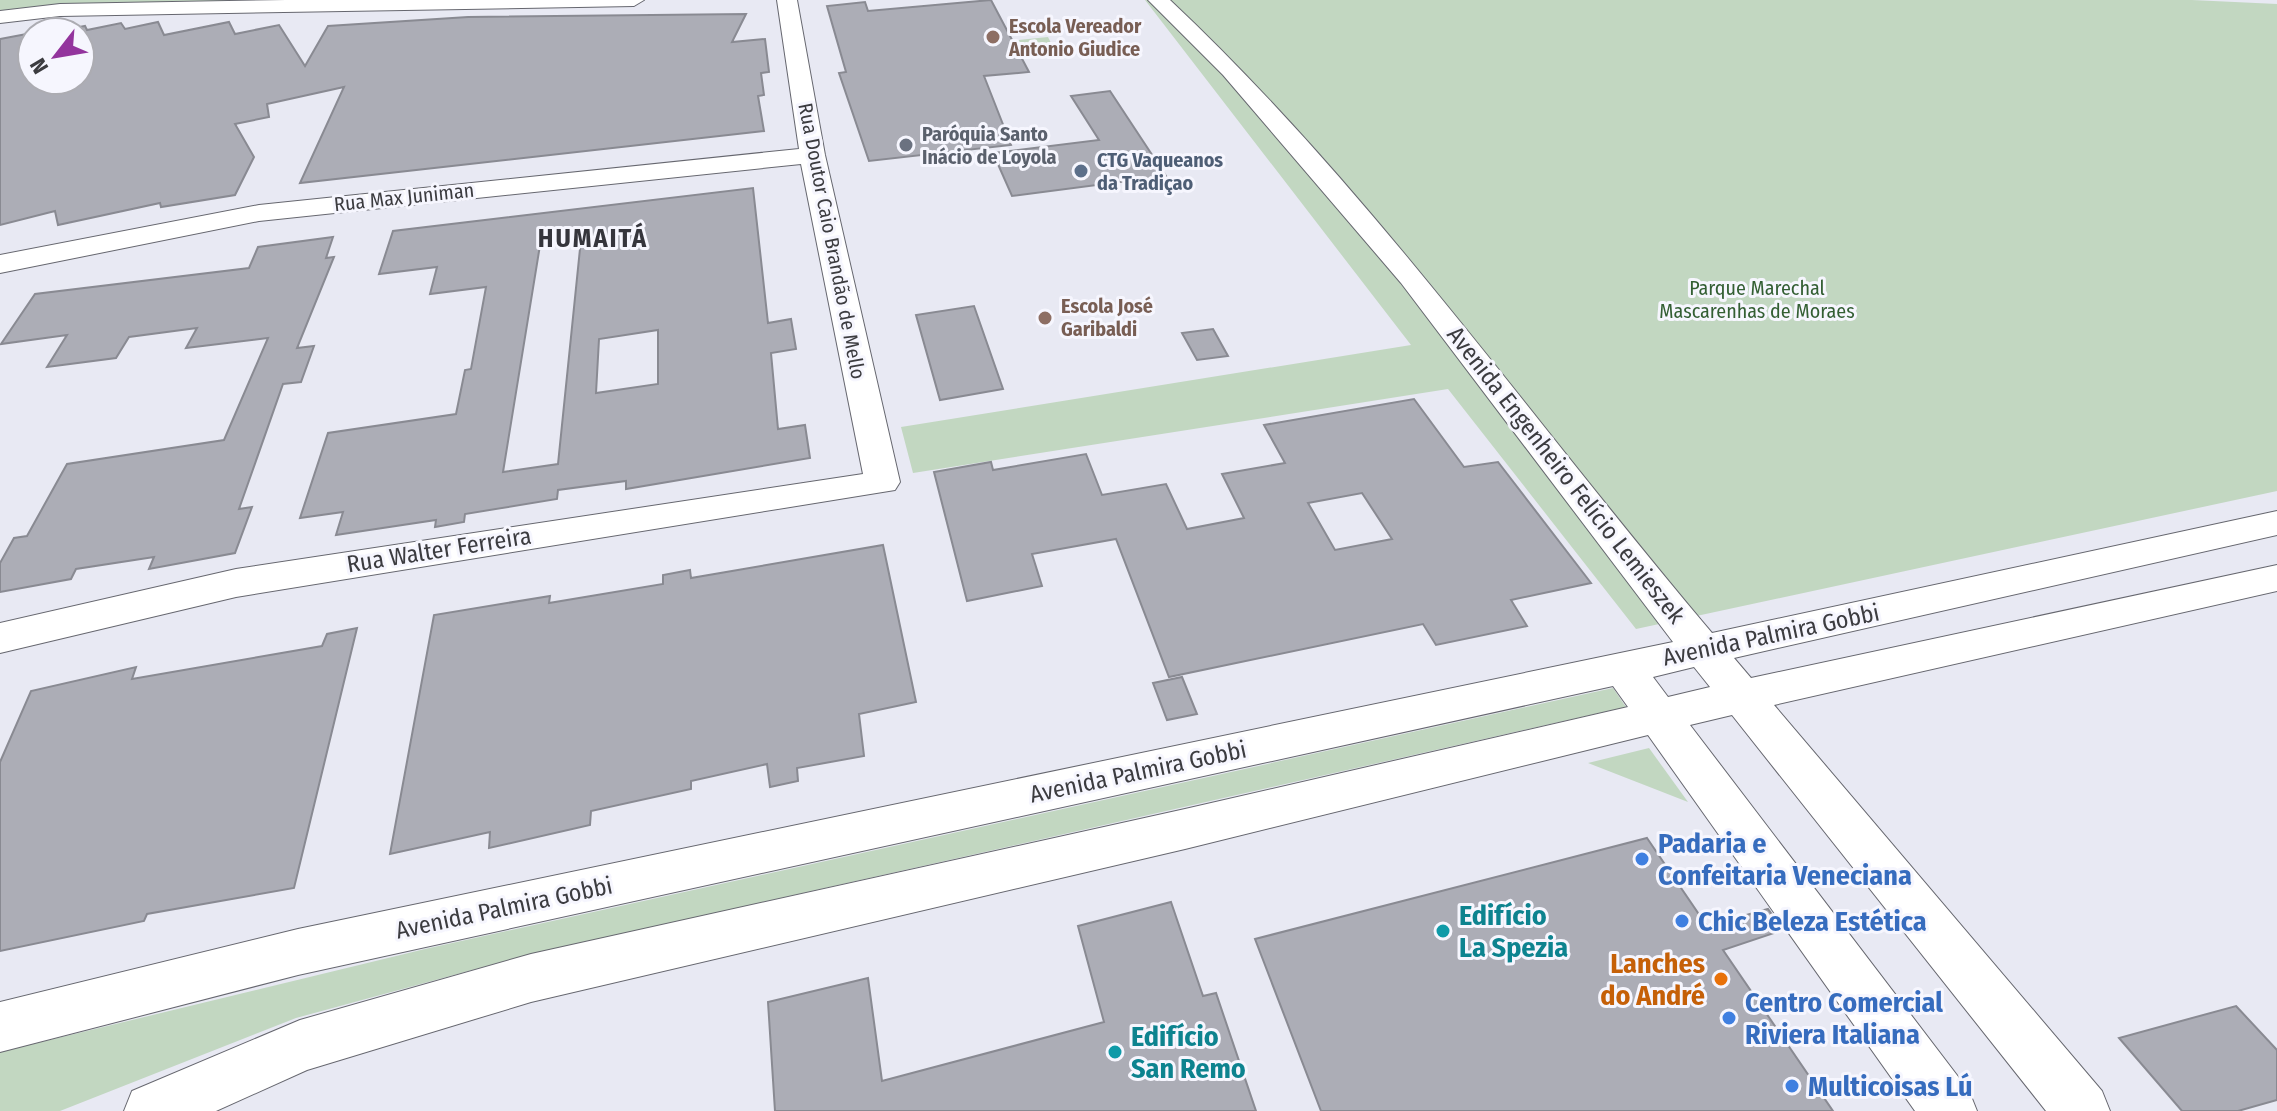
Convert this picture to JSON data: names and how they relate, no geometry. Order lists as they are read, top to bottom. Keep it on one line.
{"streets":{"street":["Rua Max Juniman","Rua Doutor Caio Brandão de Mello","Avenida Engenheiro Felício Lemieszek","Rua Walter Ferreira","Avenida Palmira Gobbi"]},"crossings":[["Rua Max Juniman","Rua Doutor Caio Brandão de Mello"],["Rua Doutor Caio Brandão de Mello","Rua Walter Ferreira"],["Avenida Engenheiro Felício Lemieszek","Avenida Palmira Gobbi"]],"districts":["HUMAITÁ"],"parks":["Parque Marechal Mascarenhas de Moraes"],"places":["Escola Vereador Antonio Giudice","Paróquia Santo Inácio de Loyola","CTG Vaqueanos da Tradiçao","Escola José Garibaldi","Padaria e Confeitaria Veneciana","Chic Beleza Estética","Edifício La Spezia","Lanches do André","Centro Comercial Riviera Italiana","Edifício San Remo","Multicoisas Lú"],"north":"bottom left"}
